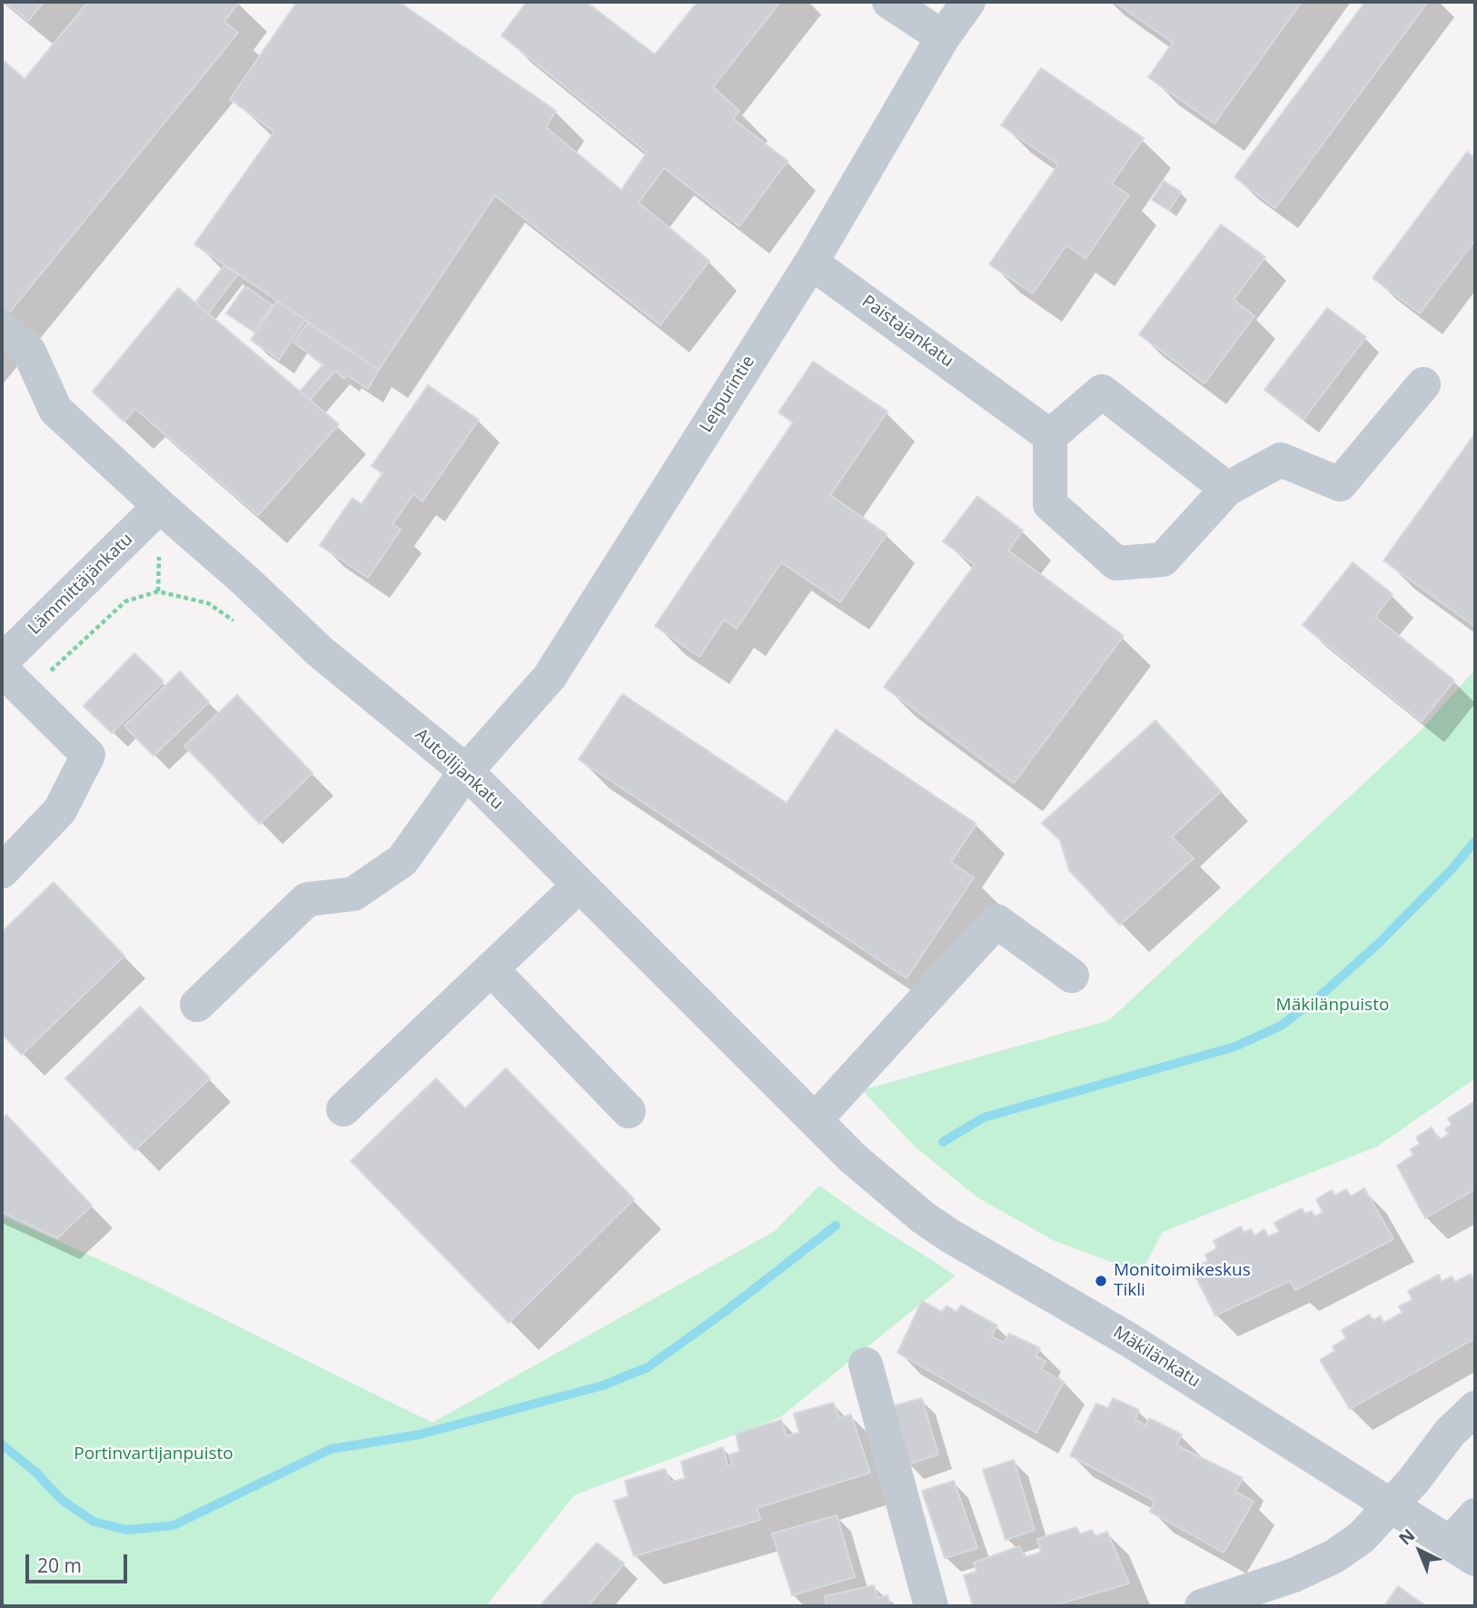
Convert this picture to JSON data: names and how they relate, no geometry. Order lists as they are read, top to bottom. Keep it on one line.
{"streets":{"street":["Paistajankatu","Leipurintie","Lämmittäjänkatu","Autoilijankatu","Mäkilänkatu"]},"crossings":[["Paistajankatu","Leipurintie"],["Leipurintie","Autoilijankatu"],["Lämmittäjänkatu","Autoilijankatu"],["Autoilijankatu","Mäkilänkatu"]],"parks":["Mäkilänpuisto","Portinvartijanpuisto"],"places":["Monitoimikeskus Tikli"],"scale_bar":"20 m","north":"top left"}
